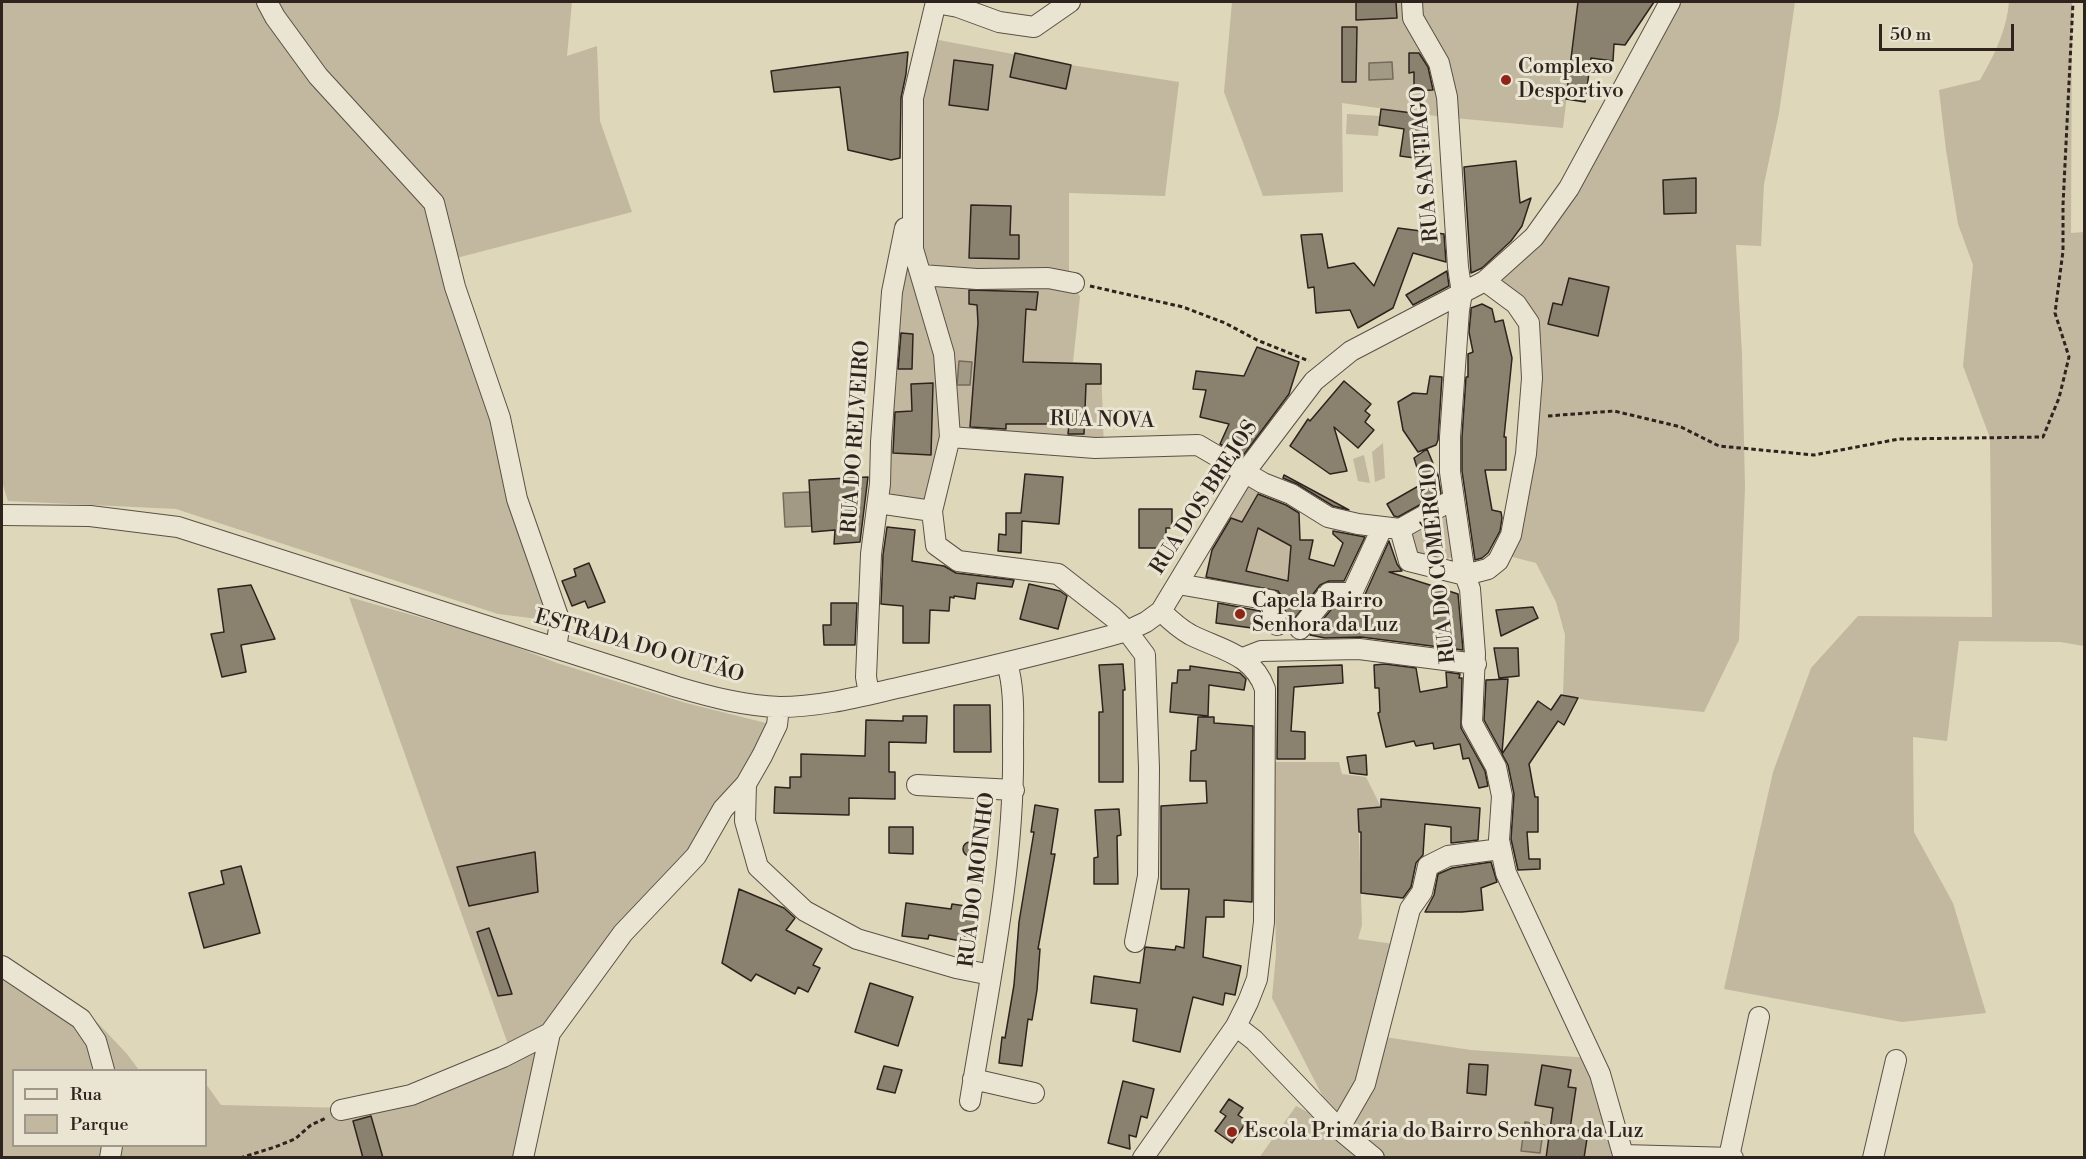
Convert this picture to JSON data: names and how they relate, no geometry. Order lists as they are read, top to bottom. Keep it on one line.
{"streets":{"street":["RUA SANTIAGO","RUA NOVA","RUA DO RELVEIRO","RUA DOS BREJOS","RUA DO COMÉRCIO","ESTRADA DO OUTÃO","RUA DO MOINHO"]},"crossings":[["RUA SANTIAGO","RUA DOS BREJOS"],["RUA SANTIAGO","RUA DO COMÉRCIO"],["RUA NOVA","RUA DOS BREJOS"],["RUA DO RELVEIRO","ESTRADA DO OUTÃO"],["RUA DOS BREJOS","RUA DO COMÉRCIO"],["RUA DOS BREJOS","ESTRADA DO OUTÃO"],["ESTRADA DO OUTÃO","RUA DO MOINHO"]],"places":["Complexo Desportivo","Capela Bairro Senhora da Luz","Escola Primária do Bairro Senhora da Luz"],"legend":["Rua","Parque"],"scale_bar":"50 m"}
